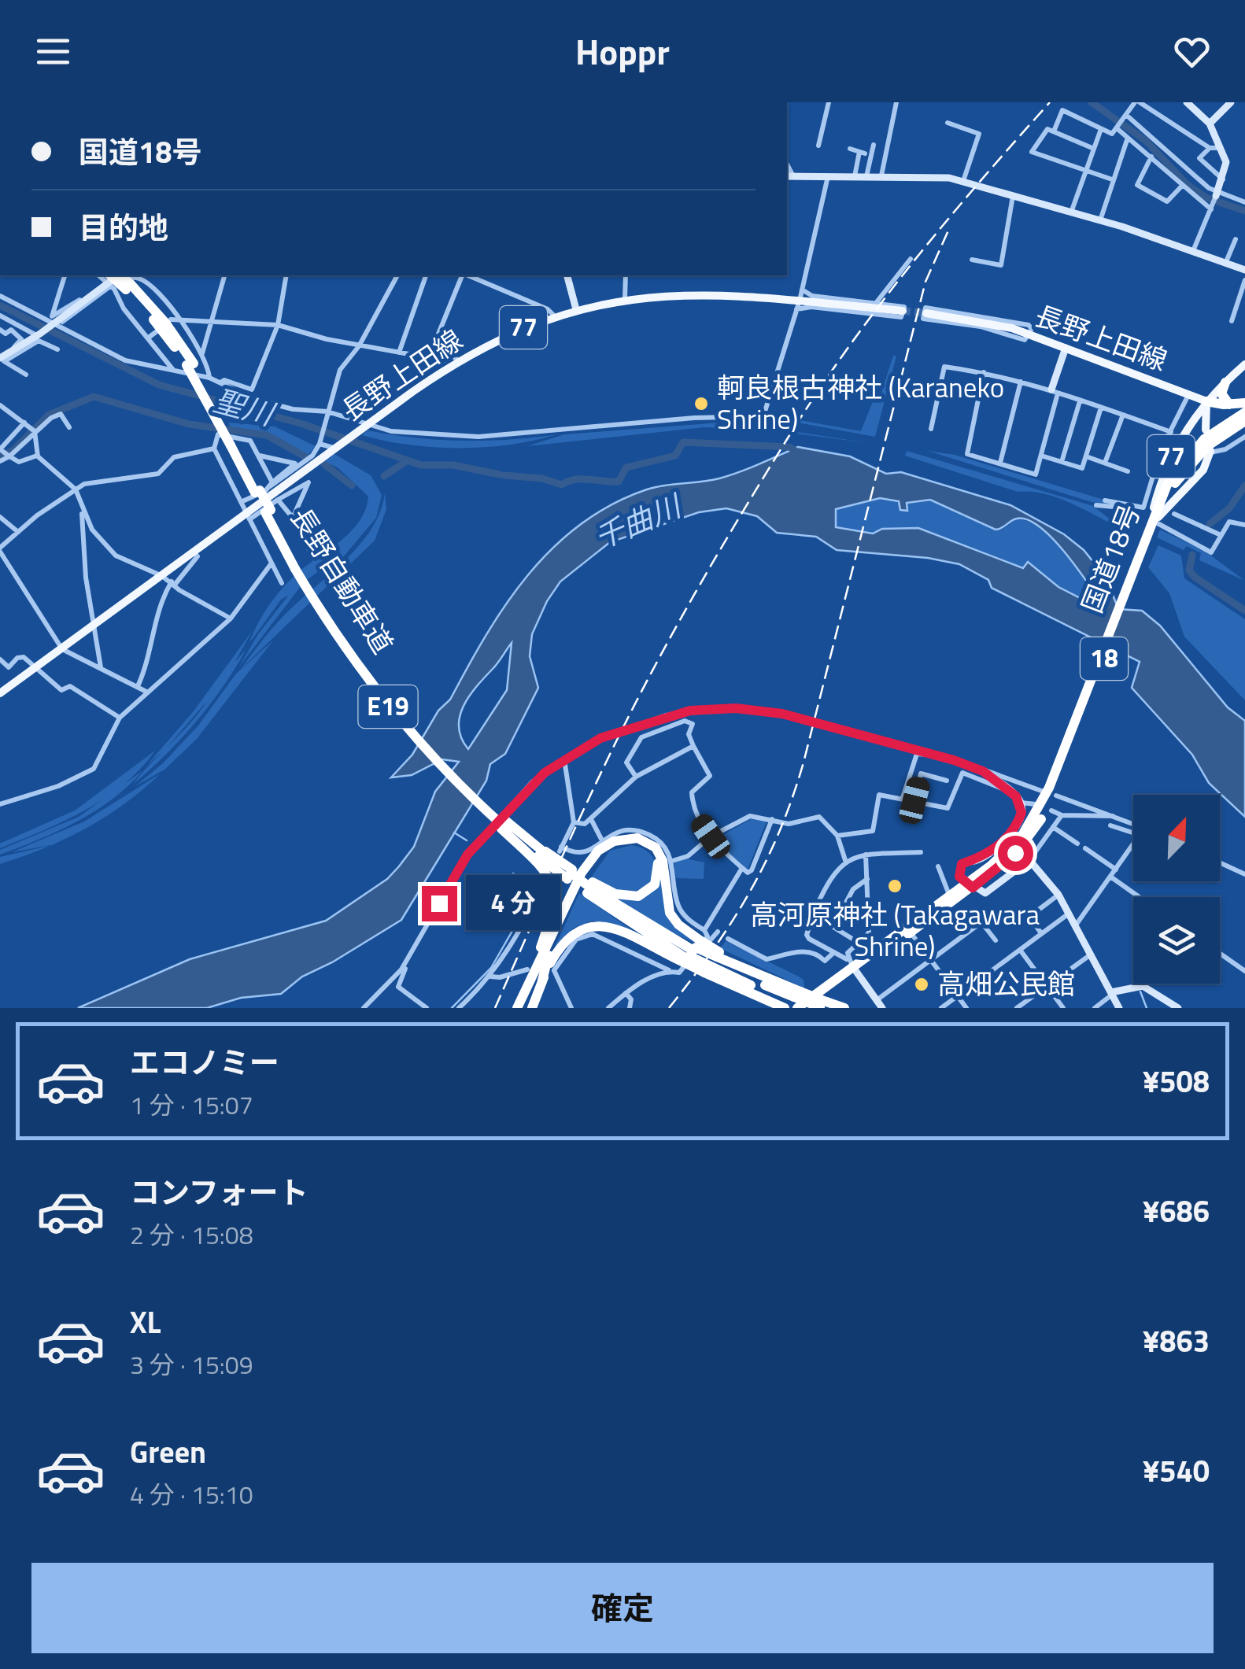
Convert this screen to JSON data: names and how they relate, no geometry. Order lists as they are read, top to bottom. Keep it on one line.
{"streets":{"highway":["国道18号","長野自動車道","18","E19"],"main road":["77","長野上田線"]},"crossings":[["77","長野上田線"],["77","国道18号"]],"water":["聖川","千曲川"],"places":["軻良根古神社 (Karaneko Shrine)","高河原神社 (Takagawara Shrine)","高畑公民館"],"north":"top right","page":{"header":"Hoppr","banner":["国道18号","目的地"],"bubble":"4 分","list":[{"name":"エコノミー","note":"1 分 · 15:07","value":"¥508"},{"name":"コンフォート","note":"2 分 · 15:08","value":"¥686"},{"name":"XL","note":"3 分 · 15:09","value":"¥863"},{"name":"Green","note":"4 分 · 15:10","value":"¥540"}],"buttons":"確定"}}
